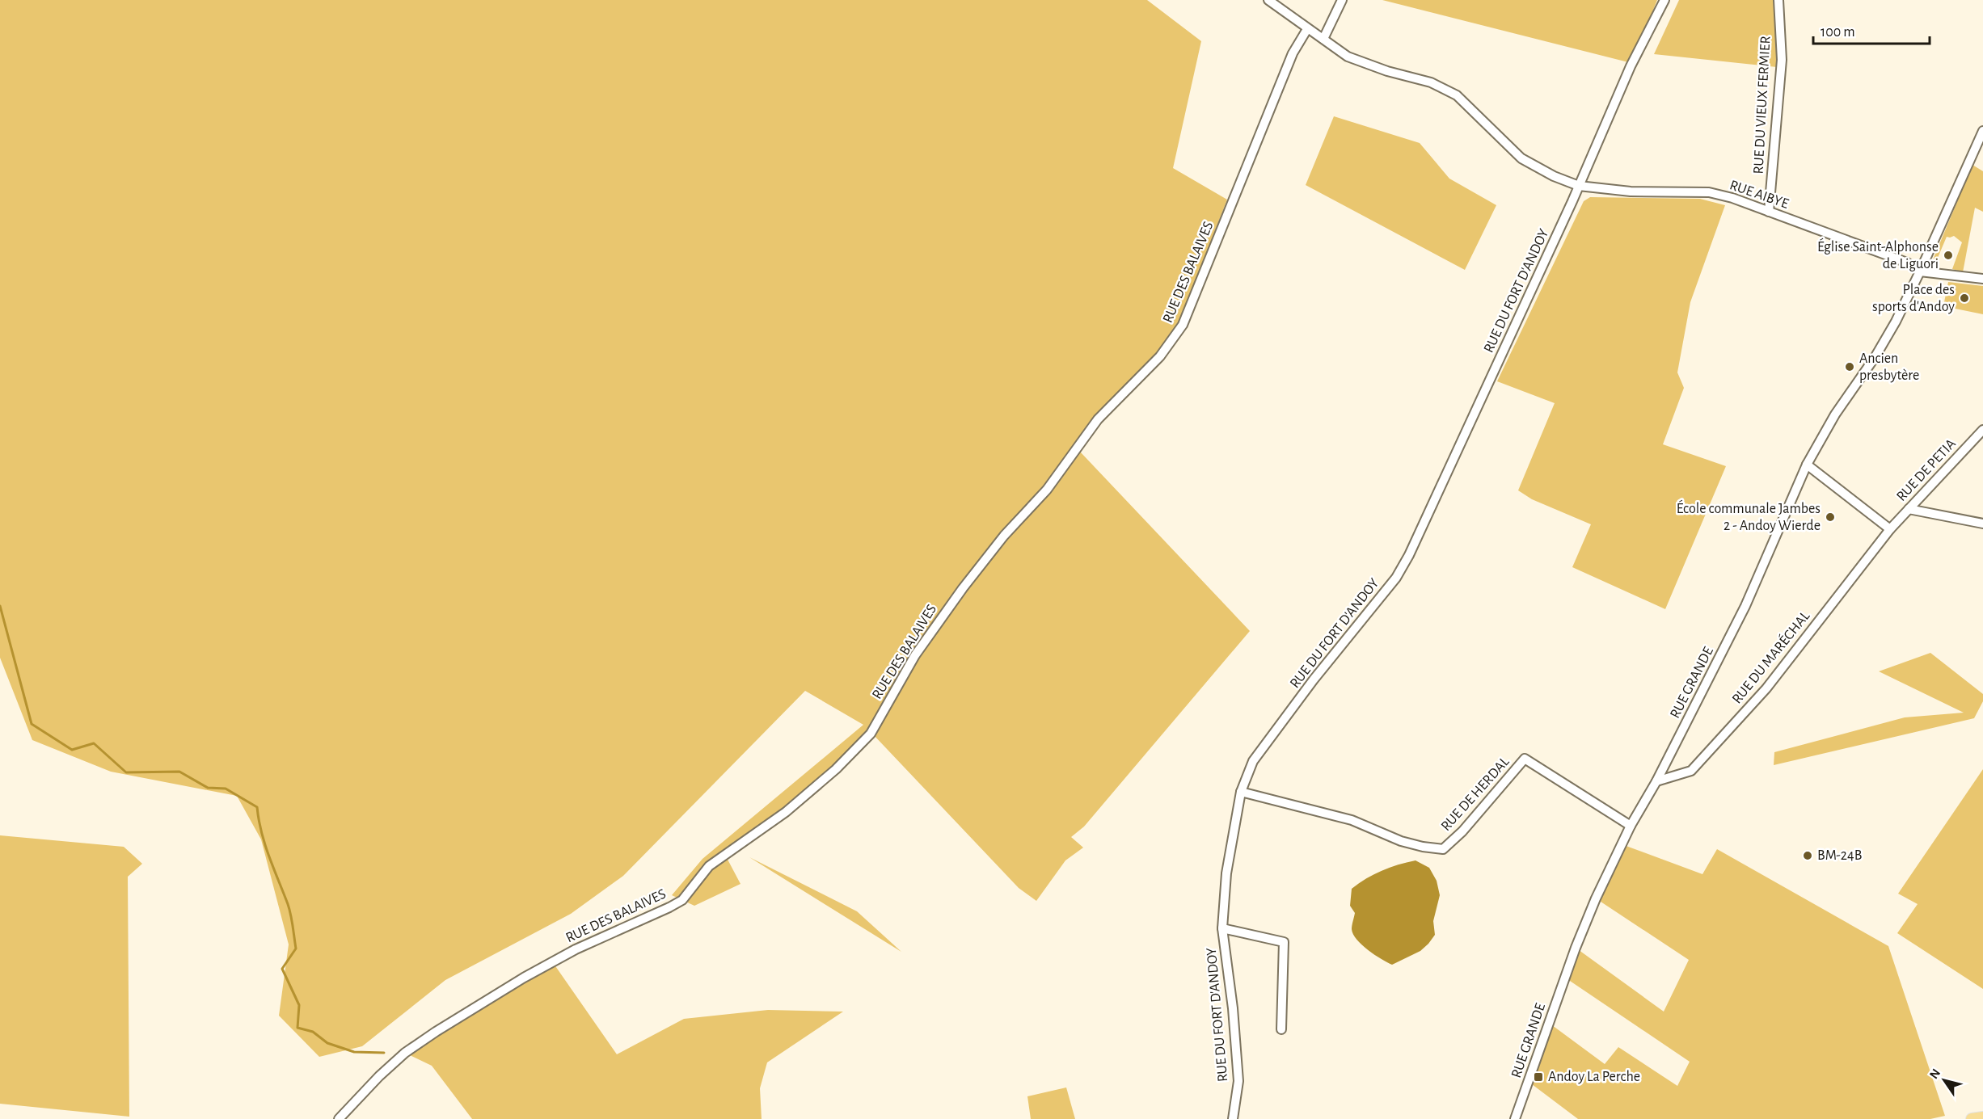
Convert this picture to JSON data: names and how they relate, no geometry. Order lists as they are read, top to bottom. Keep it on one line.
{"streets":{"street":["RUE DU VIEUX FERMIER","RUE AIBYE","RUE DES BALAIVES","RUE DU FORT D'ANDOY","RUE DE PETIA","RUE DU MARÉCHAL","RUE GRANDE","RUE DE HERDAL"]},"crossings":[["RUE DU VIEUX FERMIER","RUE AIBYE"],["RUE AIBYE","RUE DES BALAIVES"],["RUE AIBYE","RUE DU FORT D'ANDOY"],["RUE AIBYE","RUE GRANDE"],["RUE DU FORT D'ANDOY","RUE DE HERDAL"],["RUE DE PETIA","RUE DU MARÉCHAL"],["RUE DU MARÉCHAL","RUE GRANDE"],["RUE GRANDE","RUE DE HERDAL"]],"places":{"other":["Église Saint-Alphonse de Liguori","Place des sports d'Andoy","Ancien presbytère","École communale Jambes 2 - Andoy Wierde","BM-24B"],"transit":["Andoy La Perche"]},"scale_bar":"100 m","north":"top left"}
